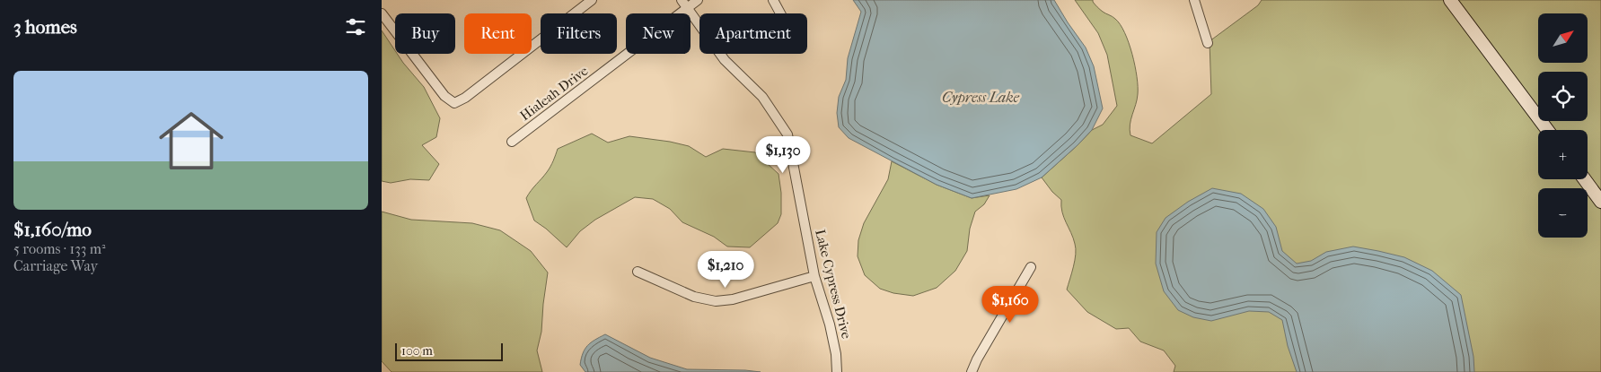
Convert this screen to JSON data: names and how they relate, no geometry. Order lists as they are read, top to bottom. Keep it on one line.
{"streets":{"street":["Hialeah Drive","Lake Cypress Drive"]},"crossings":[["Hialeah Drive","Lake Cypress Drive"]],"water":["Cypress Lake"],"scale_bar":"100 m","north":"top right","page":{"heading":"3 homes","map_buttons":["+","−"],"chip":["Buy","Rent","Filters","New","Apartment"],"list":[{"name":"$1,160/mo","note":"5 rooms · 133 m² · Carriage Way"}],"price":["$1,130","$1,210","$1,160"],"scale":"100 m"}}
